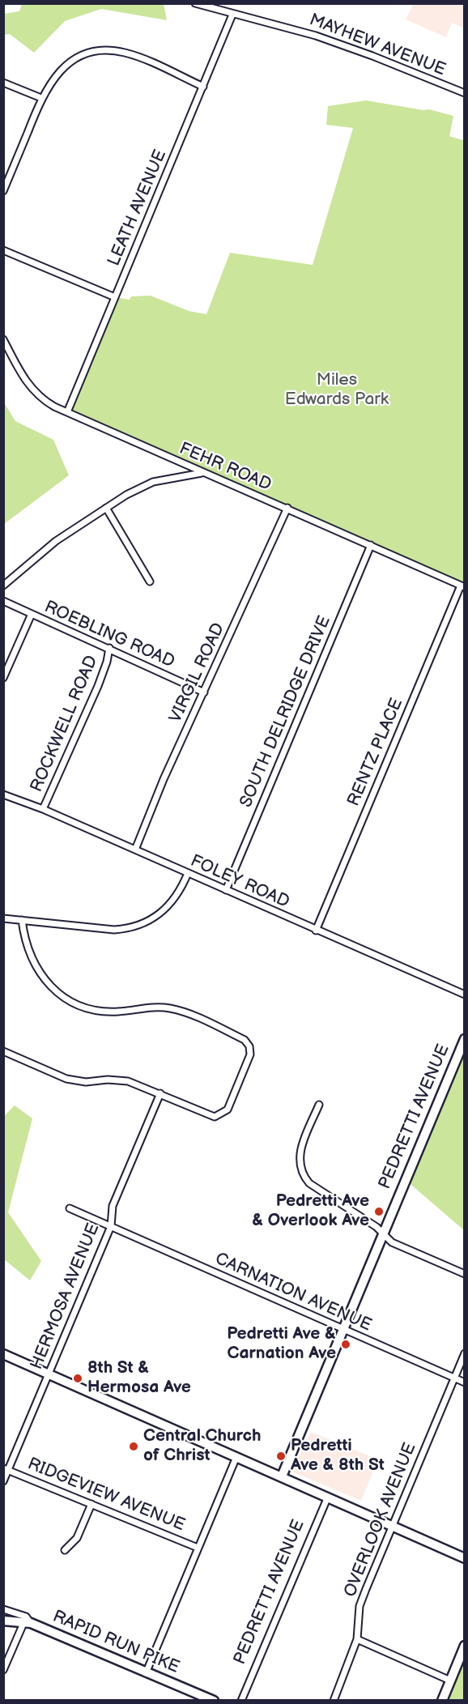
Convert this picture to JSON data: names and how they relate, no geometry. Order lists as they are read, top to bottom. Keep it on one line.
{"streets":{"street":["MAYHEW AVENUE","LEATH AVENUE","FEHR ROAD","ROEBLING ROAD","VIRGIL ROAD","SOUTH DELRIDGE DRIVE","ROCKWELL ROAD","RENTZ PLACE","FOLEY ROAD","PEDRETTI AVENUE","CARNATION AVENUE","HERMOSA AVENUE","RIDGEVIEW AVENUE","OVERLOOK AVENUE","RAPID RUN PIKE"]},"crossings":[["MAYHEW AVENUE","LEATH AVENUE"],["LEATH AVENUE","FEHR ROAD"],["FEHR ROAD","VIRGIL ROAD"],["FEHR ROAD","SOUTH DELRIDGE DRIVE"],["FEHR ROAD","RENTZ PLACE"],["ROEBLING ROAD","VIRGIL ROAD"],["ROEBLING ROAD","ROCKWELL ROAD"],["VIRGIL ROAD","FOLEY ROAD"],["SOUTH DELRIDGE DRIVE","FOLEY ROAD"],["ROCKWELL ROAD","FOLEY ROAD"],["RENTZ PLACE","FOLEY ROAD"],["PEDRETTI AVENUE","CARNATION AVENUE"],["CARNATION AVENUE","HERMOSA AVENUE"],["CARNATION AVENUE","OVERLOOK AVENUE"],["HERMOSA AVENUE","RIDGEVIEW AVENUE"]],"parks":["Miles Edwards Park"],"places":["Pedretti Ave & Overlook Ave","Pedretti Ave & Carnation Ave","8th St & Hermosa Ave","Central Church of Christ","Pedretti Ave & 8th St"]}
